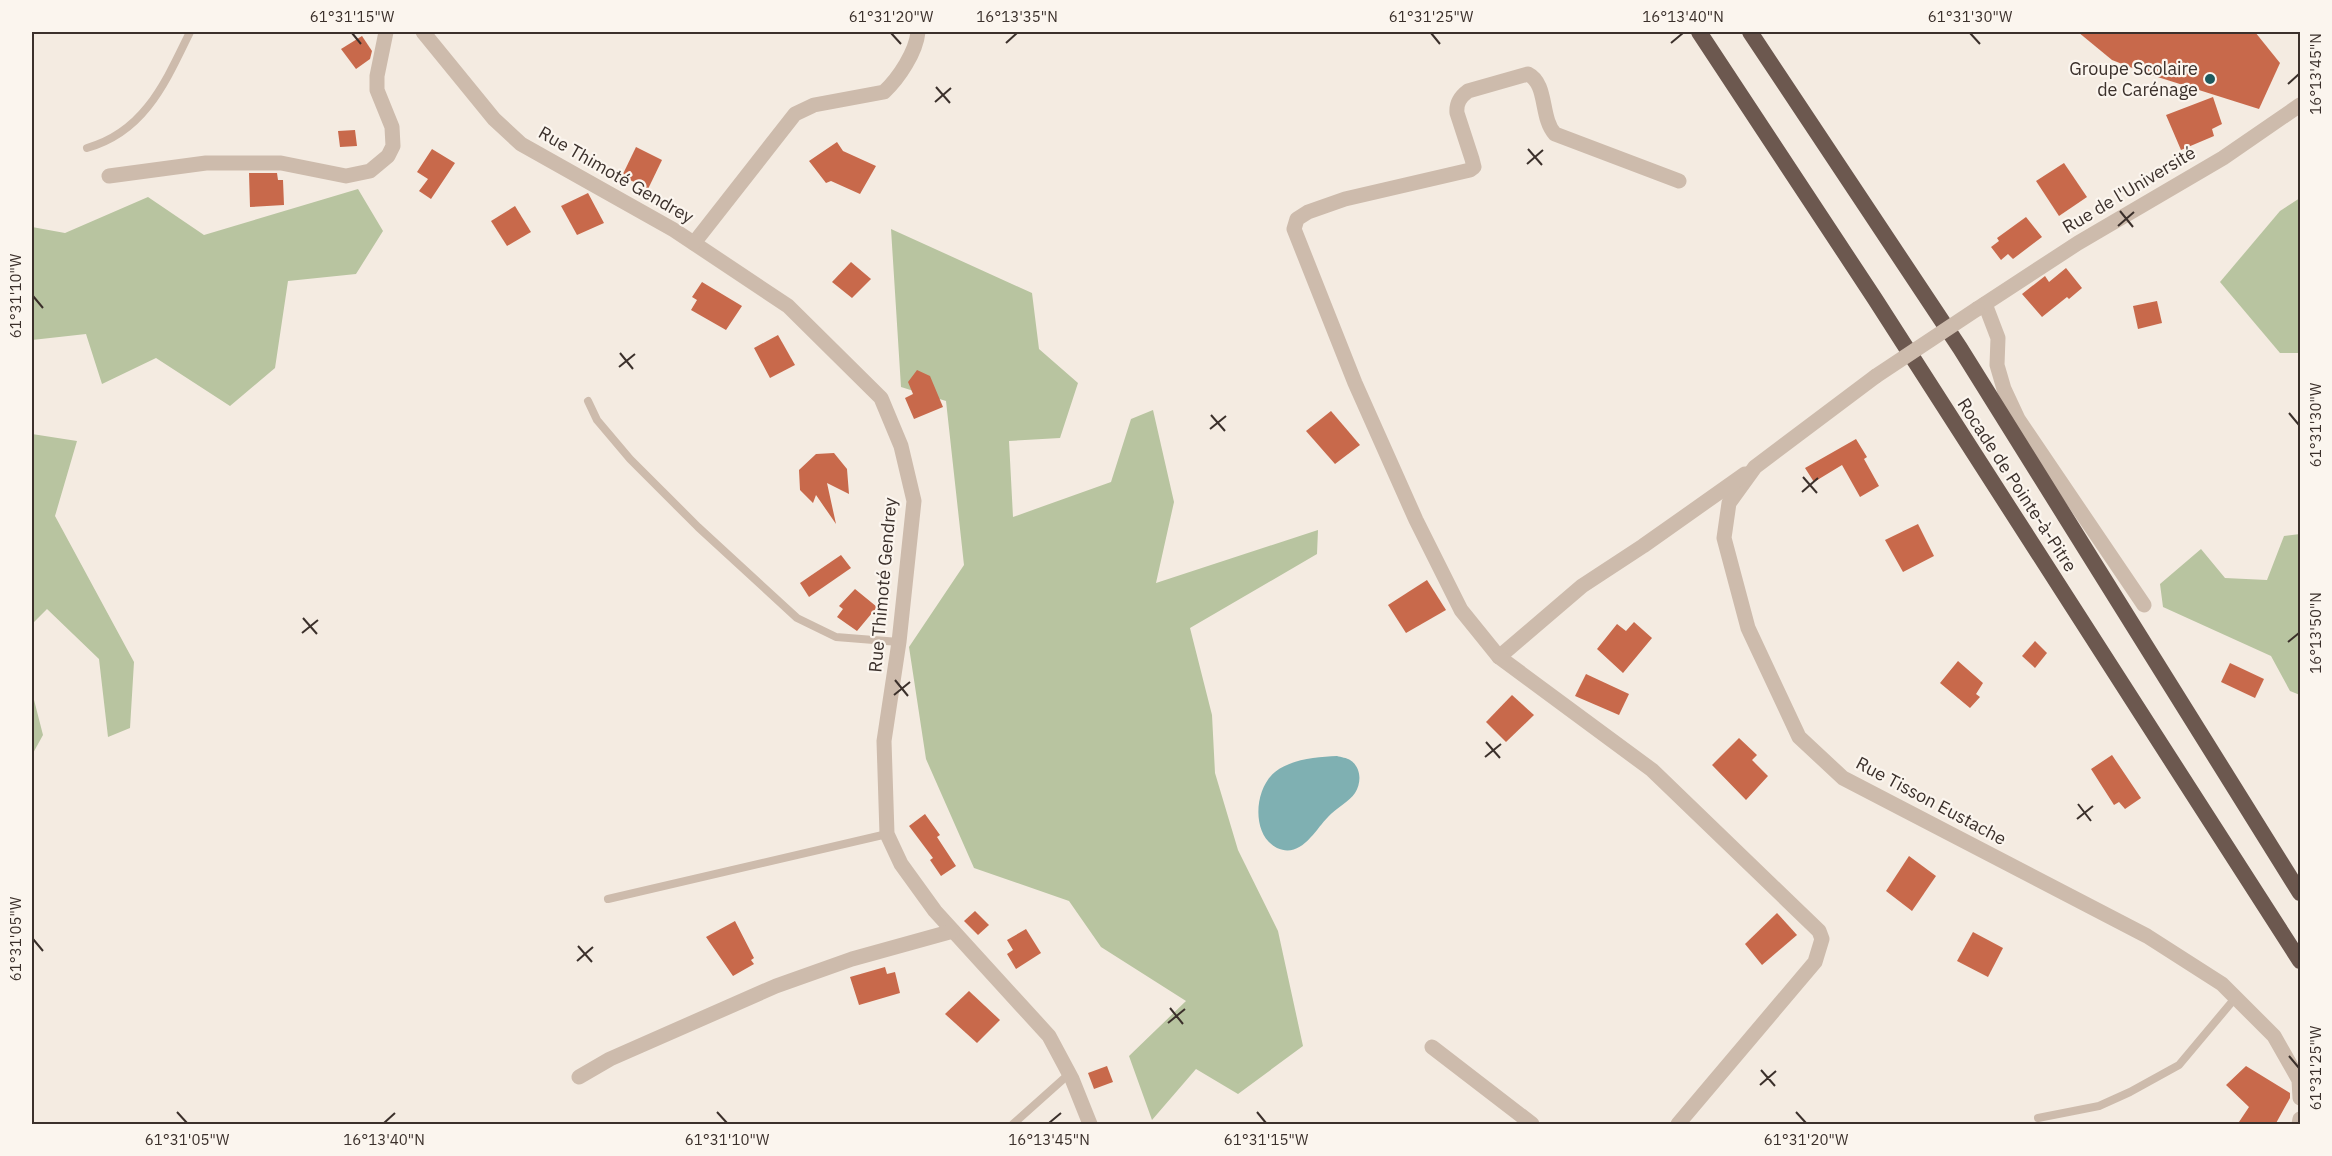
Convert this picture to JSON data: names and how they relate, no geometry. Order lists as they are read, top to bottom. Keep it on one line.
{"streets":{"highway":["Rocade de Pointe-à-Pitre"],"street":["Rue Thimoté Gendrey","Rue de l'Université","Rue Tisson Eustache"]},"crossings":[["Rue de l'Université","Rue Tisson Eustache"]],"places":["Groupe Scolaire de Carénage"],"coordinates":["61°31'15\"W","61°31'20\"W","16°13'35\"N","61°31'25\"W","16°13'40\"N","61°31'30\"W","16°13'45\"N","61°31'10\"W","16°13'50\"N","61°31'05\"W"]}
